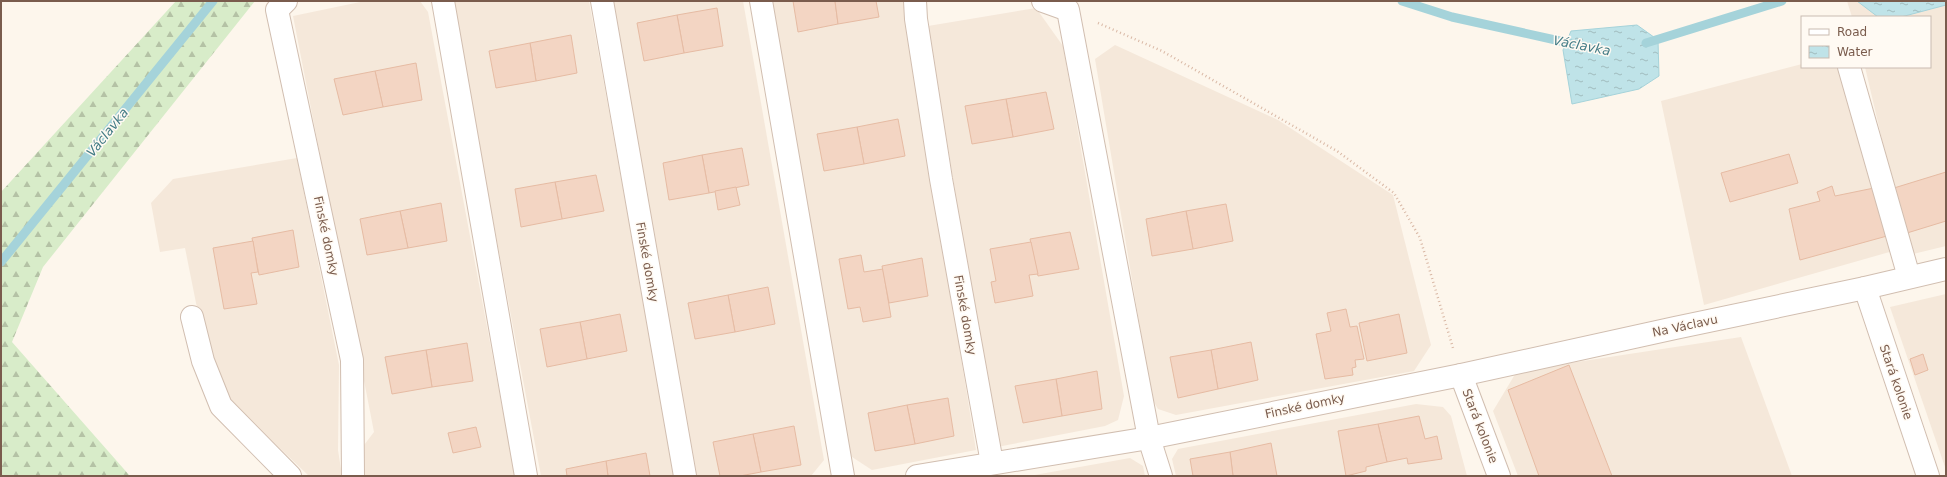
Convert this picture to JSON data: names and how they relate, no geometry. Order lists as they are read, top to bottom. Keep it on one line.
{"streets":{"street":["Finské domky","Na Václavu","Stará kolonie"]},"crossings":[["Finské domky","Na Václavu"],["Finské domky","Stará kolonie"],["Na Václavu","Stará kolonie"]],"water":["Václavka"],"legend":["Road","Water"]}
